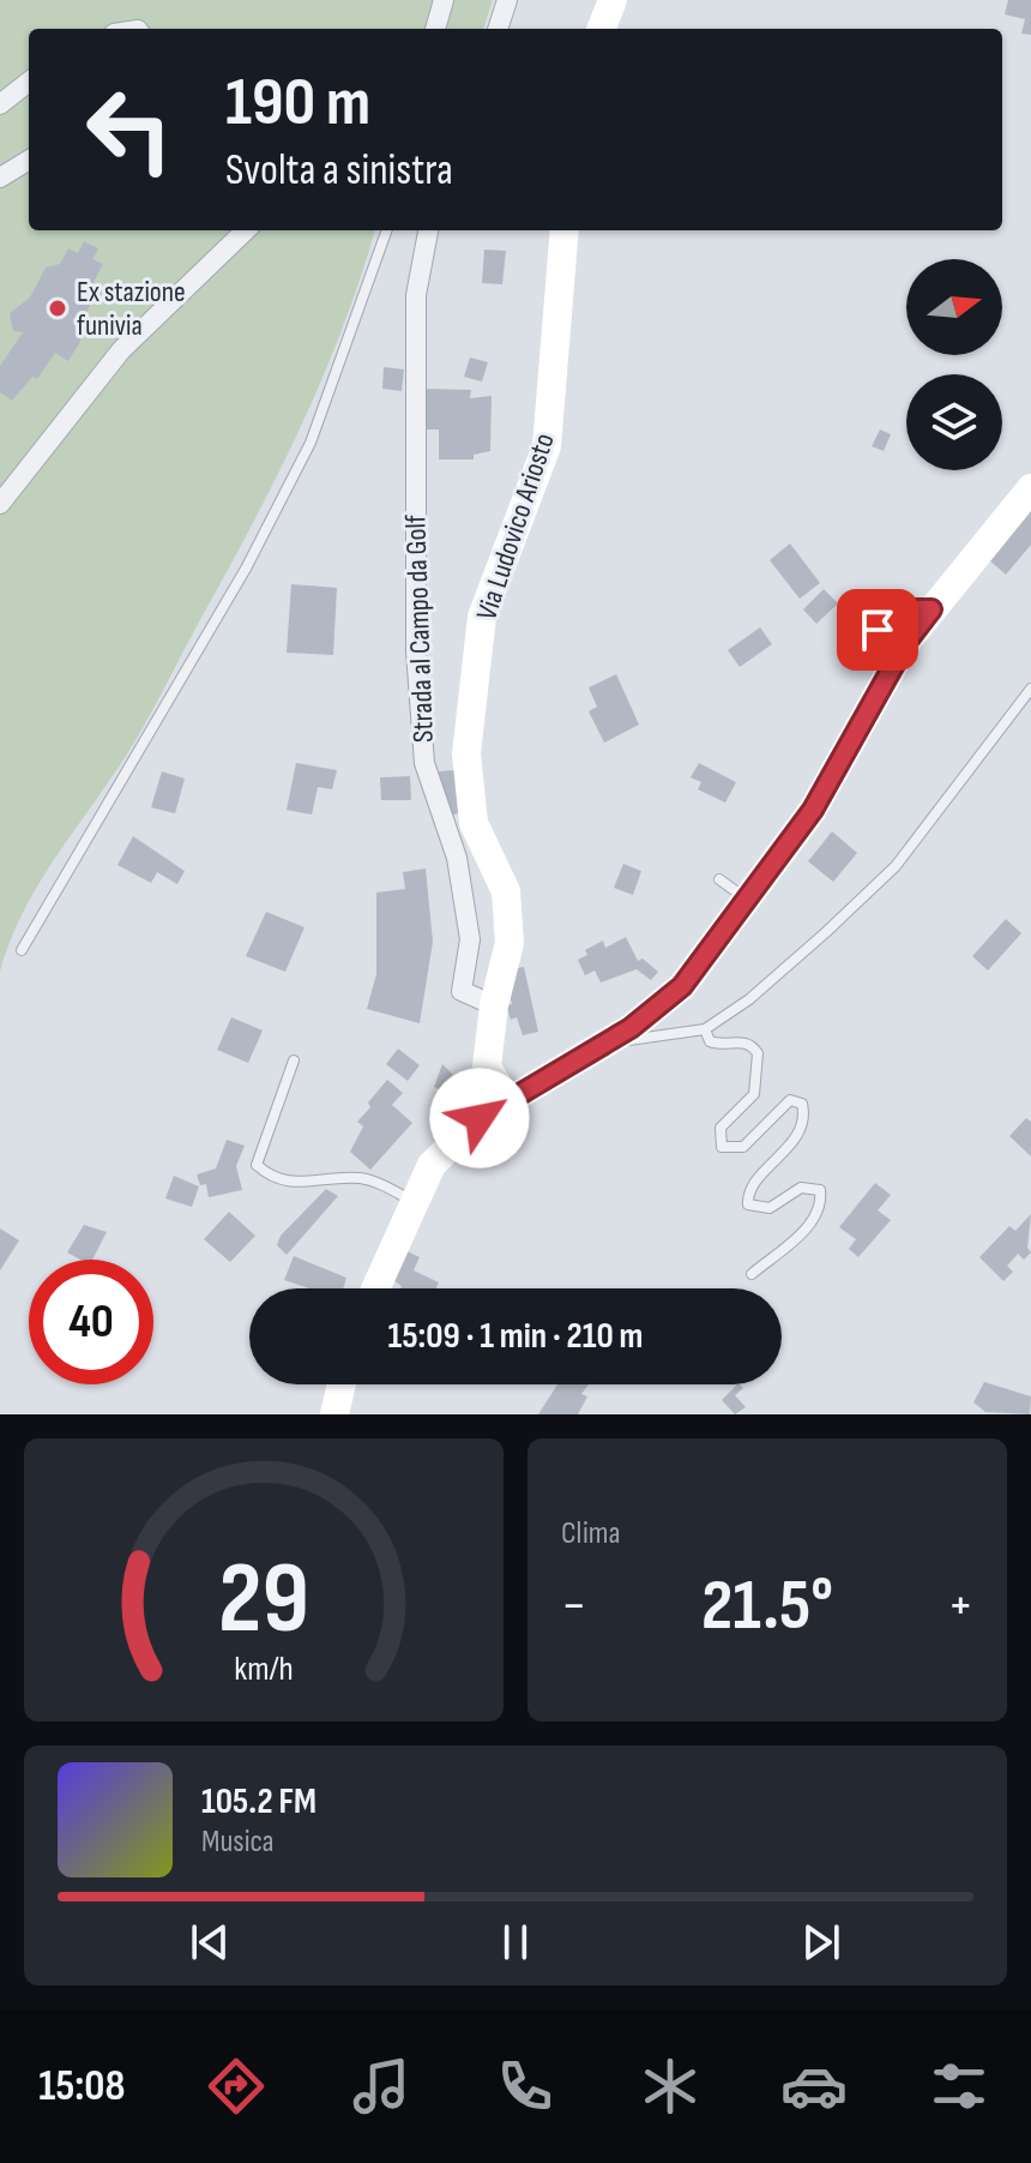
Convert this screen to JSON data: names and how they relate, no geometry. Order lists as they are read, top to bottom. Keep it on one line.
{"streets":{"street":["Via Ludovico Ariosto","Strada al Campo da Golf"]},"crossings":[["Via Ludovico Ariosto","Strada al Campo da Golf"]],"places":["Ex stazione funivia"],"north":"right","page":{"turn":["190 m","Svolta a sinistra"],"limit":"40","trip":"15:09 · 1 min · 210 m","tile":"Clima","heat":["−","21.5°","+"],"song":["105.2 FM","Musica"],"tabs":"15:08","gauge":["29","km/h"]}}
